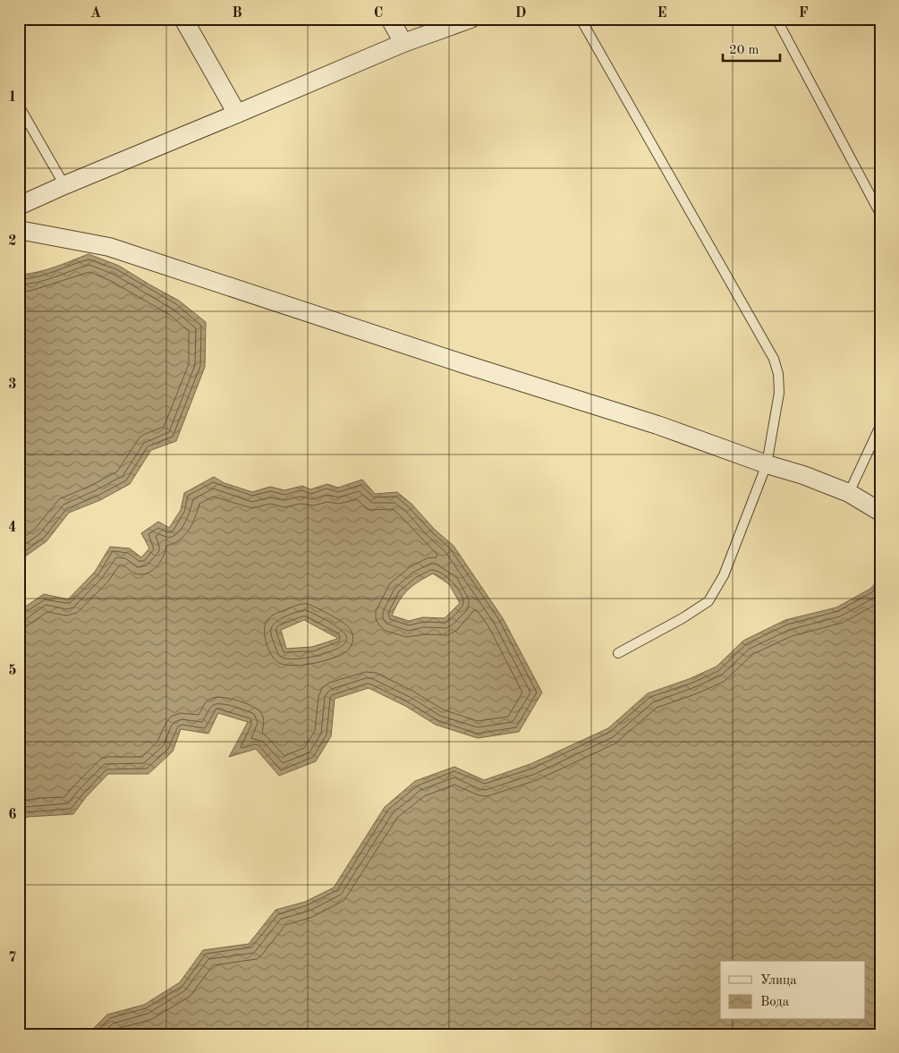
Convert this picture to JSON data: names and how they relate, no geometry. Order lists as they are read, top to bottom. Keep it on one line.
{"legend":["Улица","Вода"],"scale_bar":"20 m","grid":{"columns":["A","B","C","D","E","F"],"rows":["1","2","3","4","5","6","7"]}}
